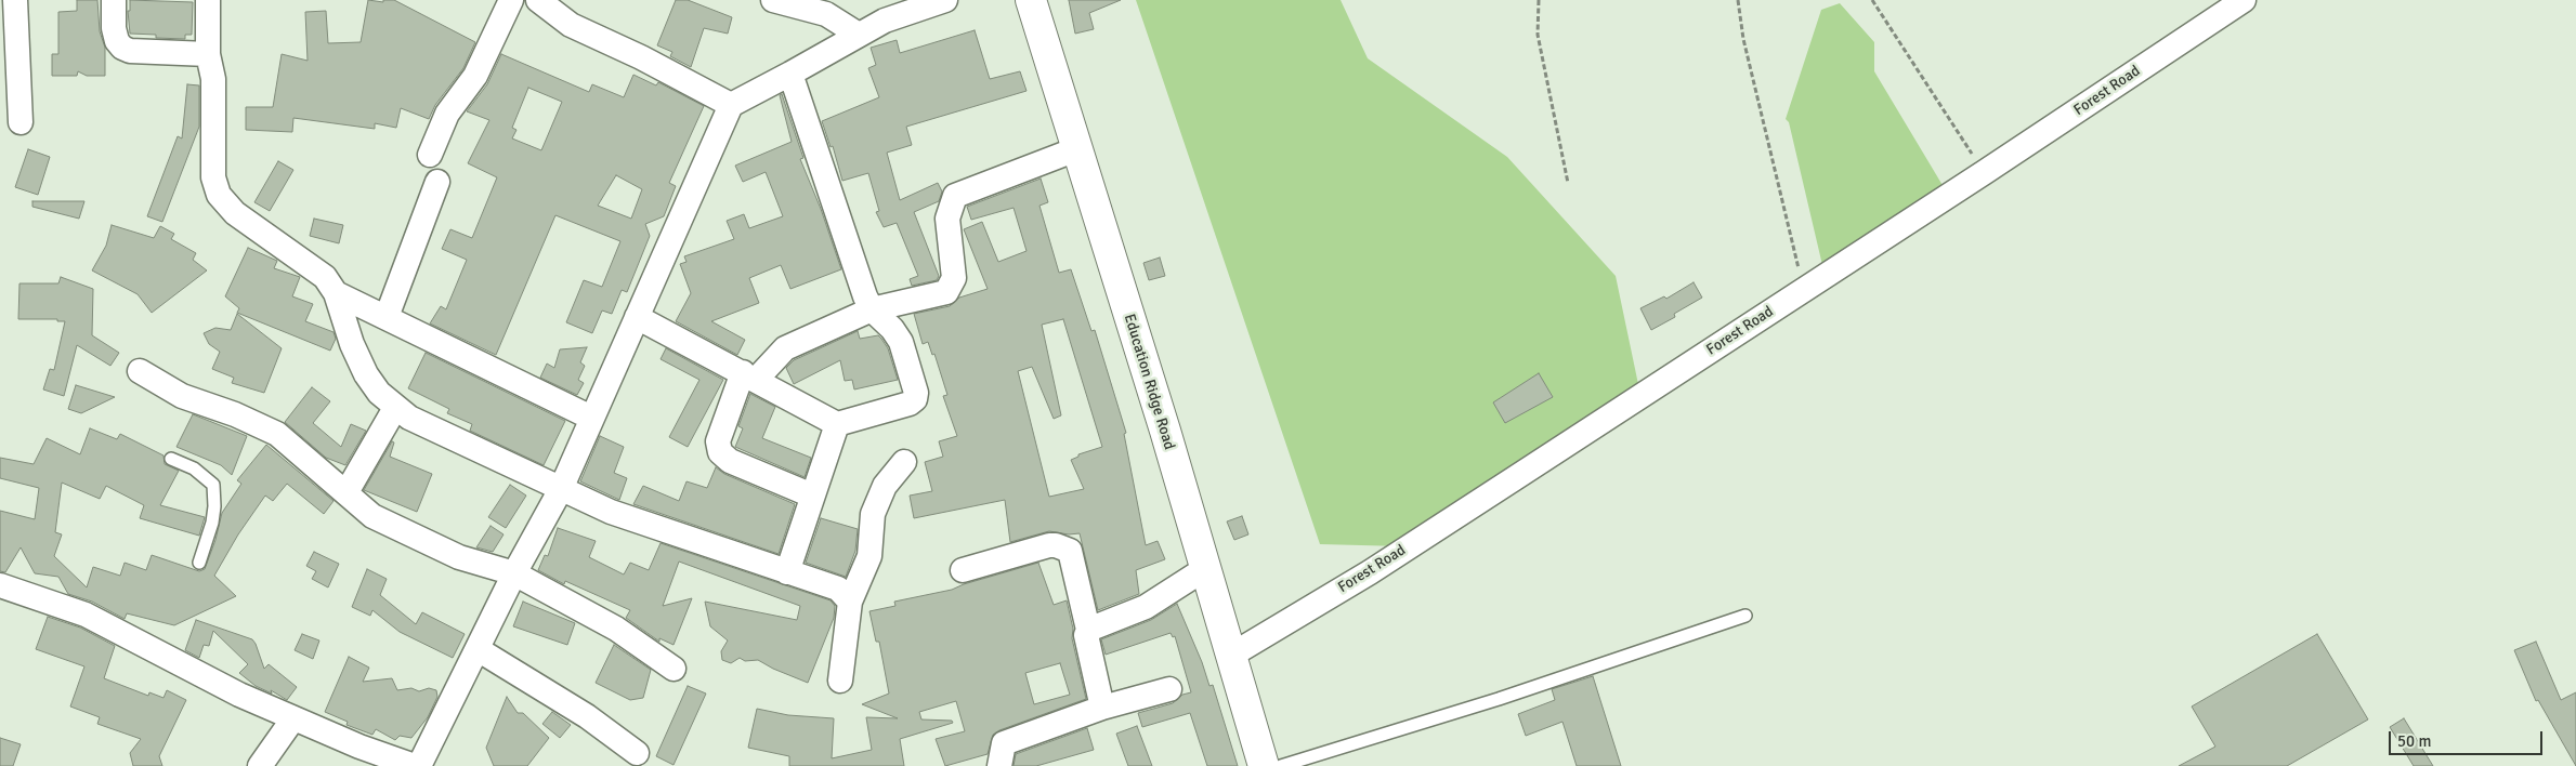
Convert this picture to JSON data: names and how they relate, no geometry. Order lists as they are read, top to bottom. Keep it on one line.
{"streets":{"street":["Forest Road","Education Ridge Road"]},"crossings":[["Forest Road","Education Ridge Road"]],"scale_bar":"50 m"}
